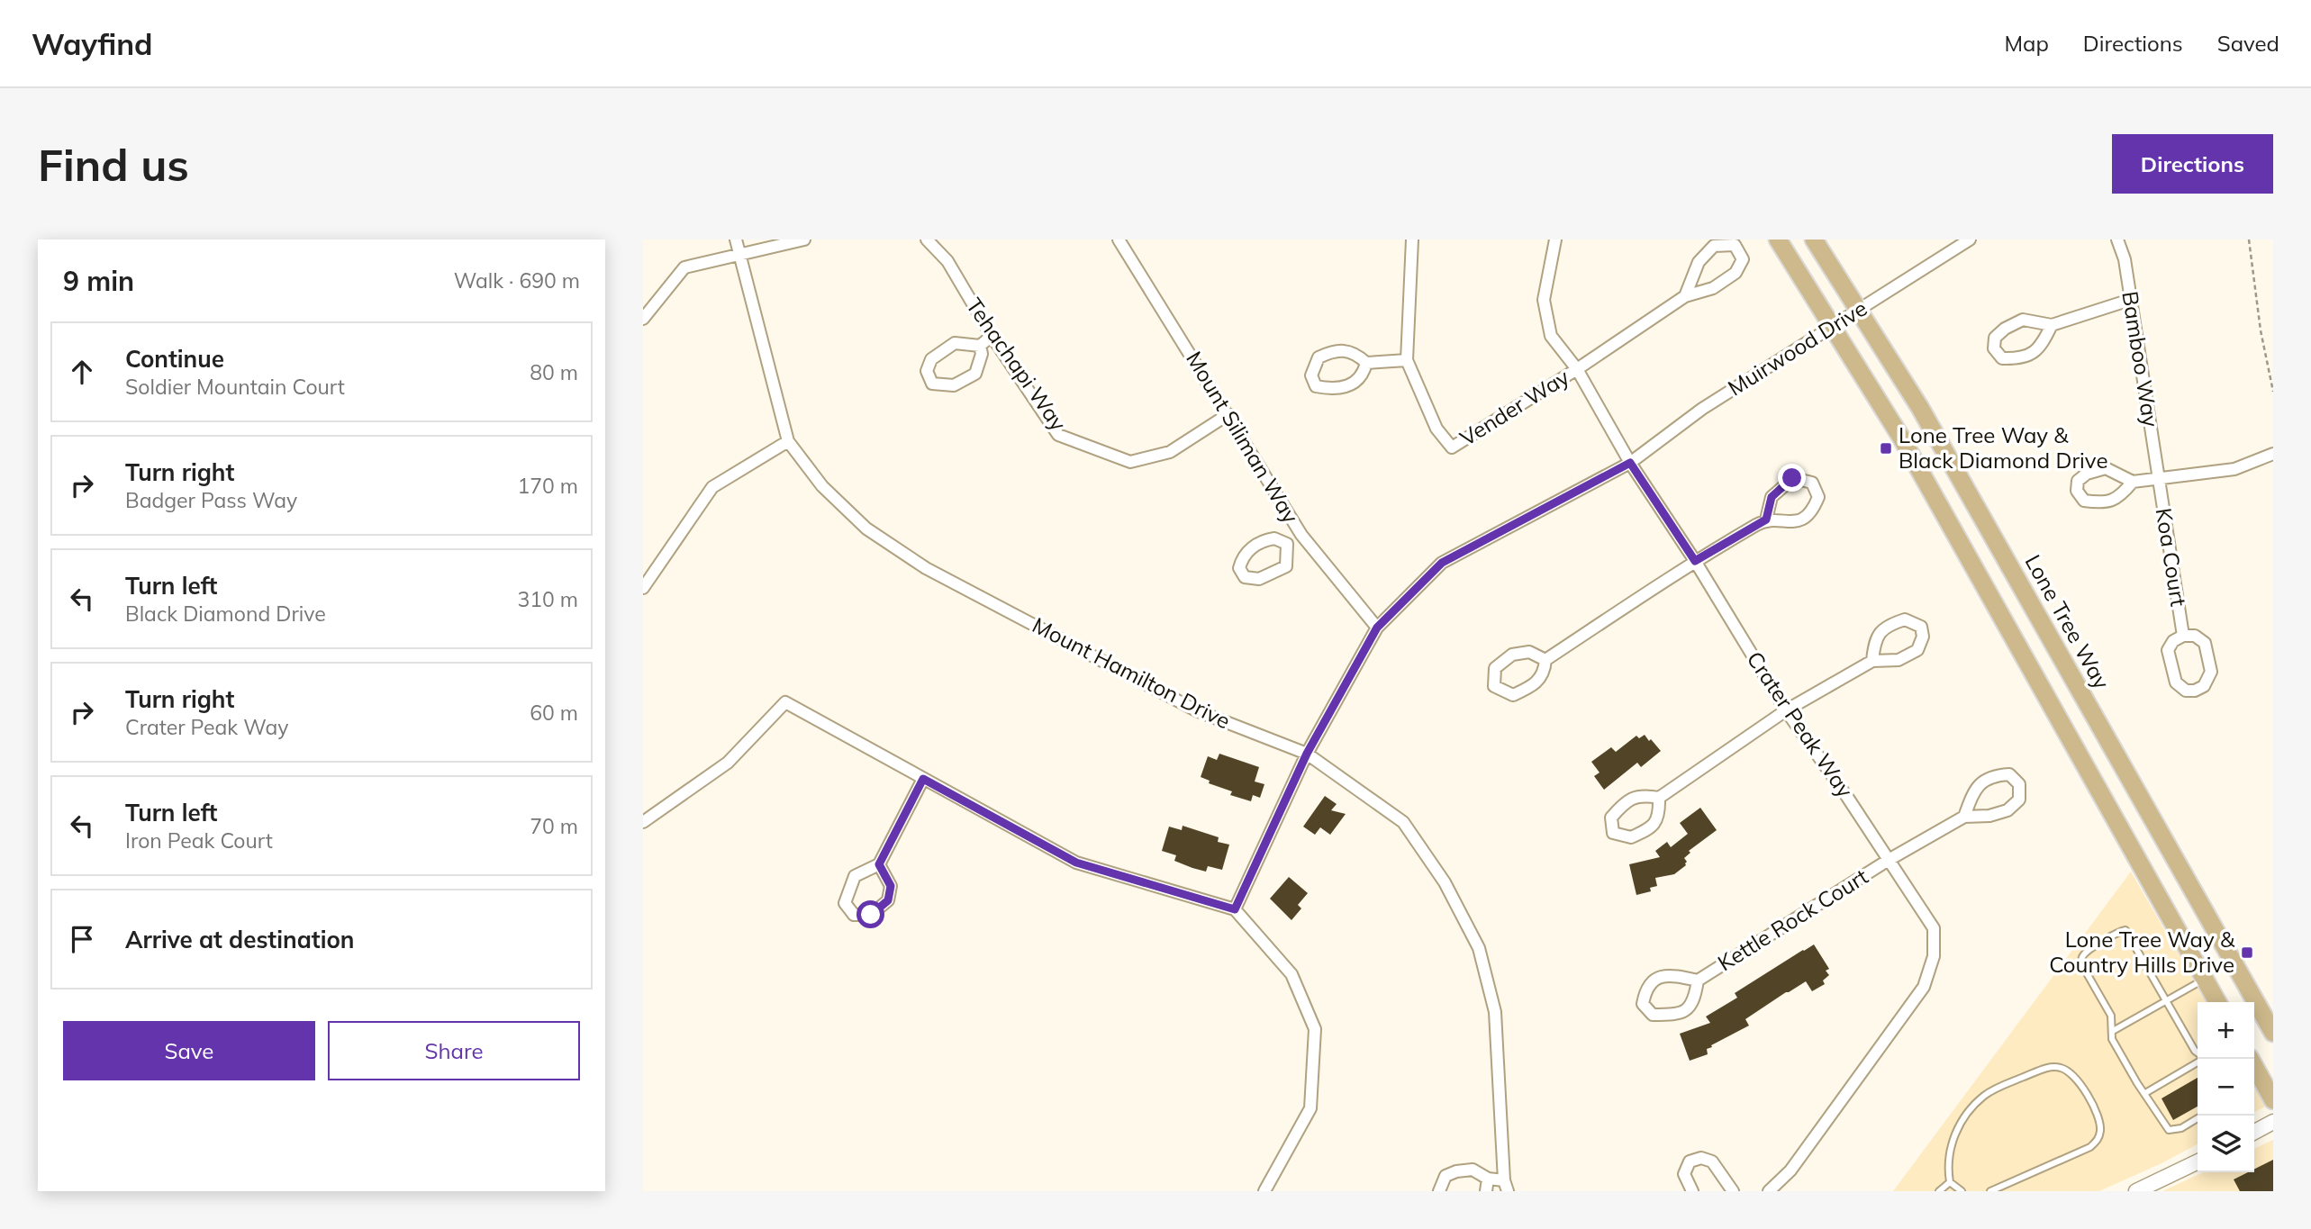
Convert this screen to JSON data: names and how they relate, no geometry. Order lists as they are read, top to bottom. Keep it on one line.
{"streets":{"main road":["Lone Tree Way"],"street":["Muirwood Drive","Bamboo Way","Tehachapi Way","Vender Way","Mount Siliman Way","Koa Court","Mount Hamilton Drive","Crater Peak Way","Kettle Rock Court"]},"crossings":[["Muirwood Drive","Mount Siliman Way"],["Muirwood Drive","Lone Tree Way"],["Muirwood Drive","Mount Hamilton Drive"],["Muirwood Drive","Crater Peak Way"],["Bamboo Way","Koa Court"],["Tehachapi Way","Mount Siliman Way"],["Vender Way","Crater Peak Way"],["Crater Peak Way","Kettle Rock Court"]],"places":{"transit":["Lone Tree Way & Black Diamond Drive","Lone Tree Way & Country Hills Drive"]},"page":{"header":"Wayfind","nav":["Map","Directions","Saved"],"buttons":["Directions",["Save","Share"]],"title":"Find us","heading":["9 min","Walk · 690 m"],"list":[["Continue","Soldier Mountain Court","80 m"],["Turn right","Badger Pass Way","170 m"],["Turn left","Black Diamond Drive","310 m"],["Turn right","Crater Peak Way","60 m"],["Turn left","Iron Peak Court","70 m"],"Arrive at destination"],"map_buttons":["+","−"]}}
